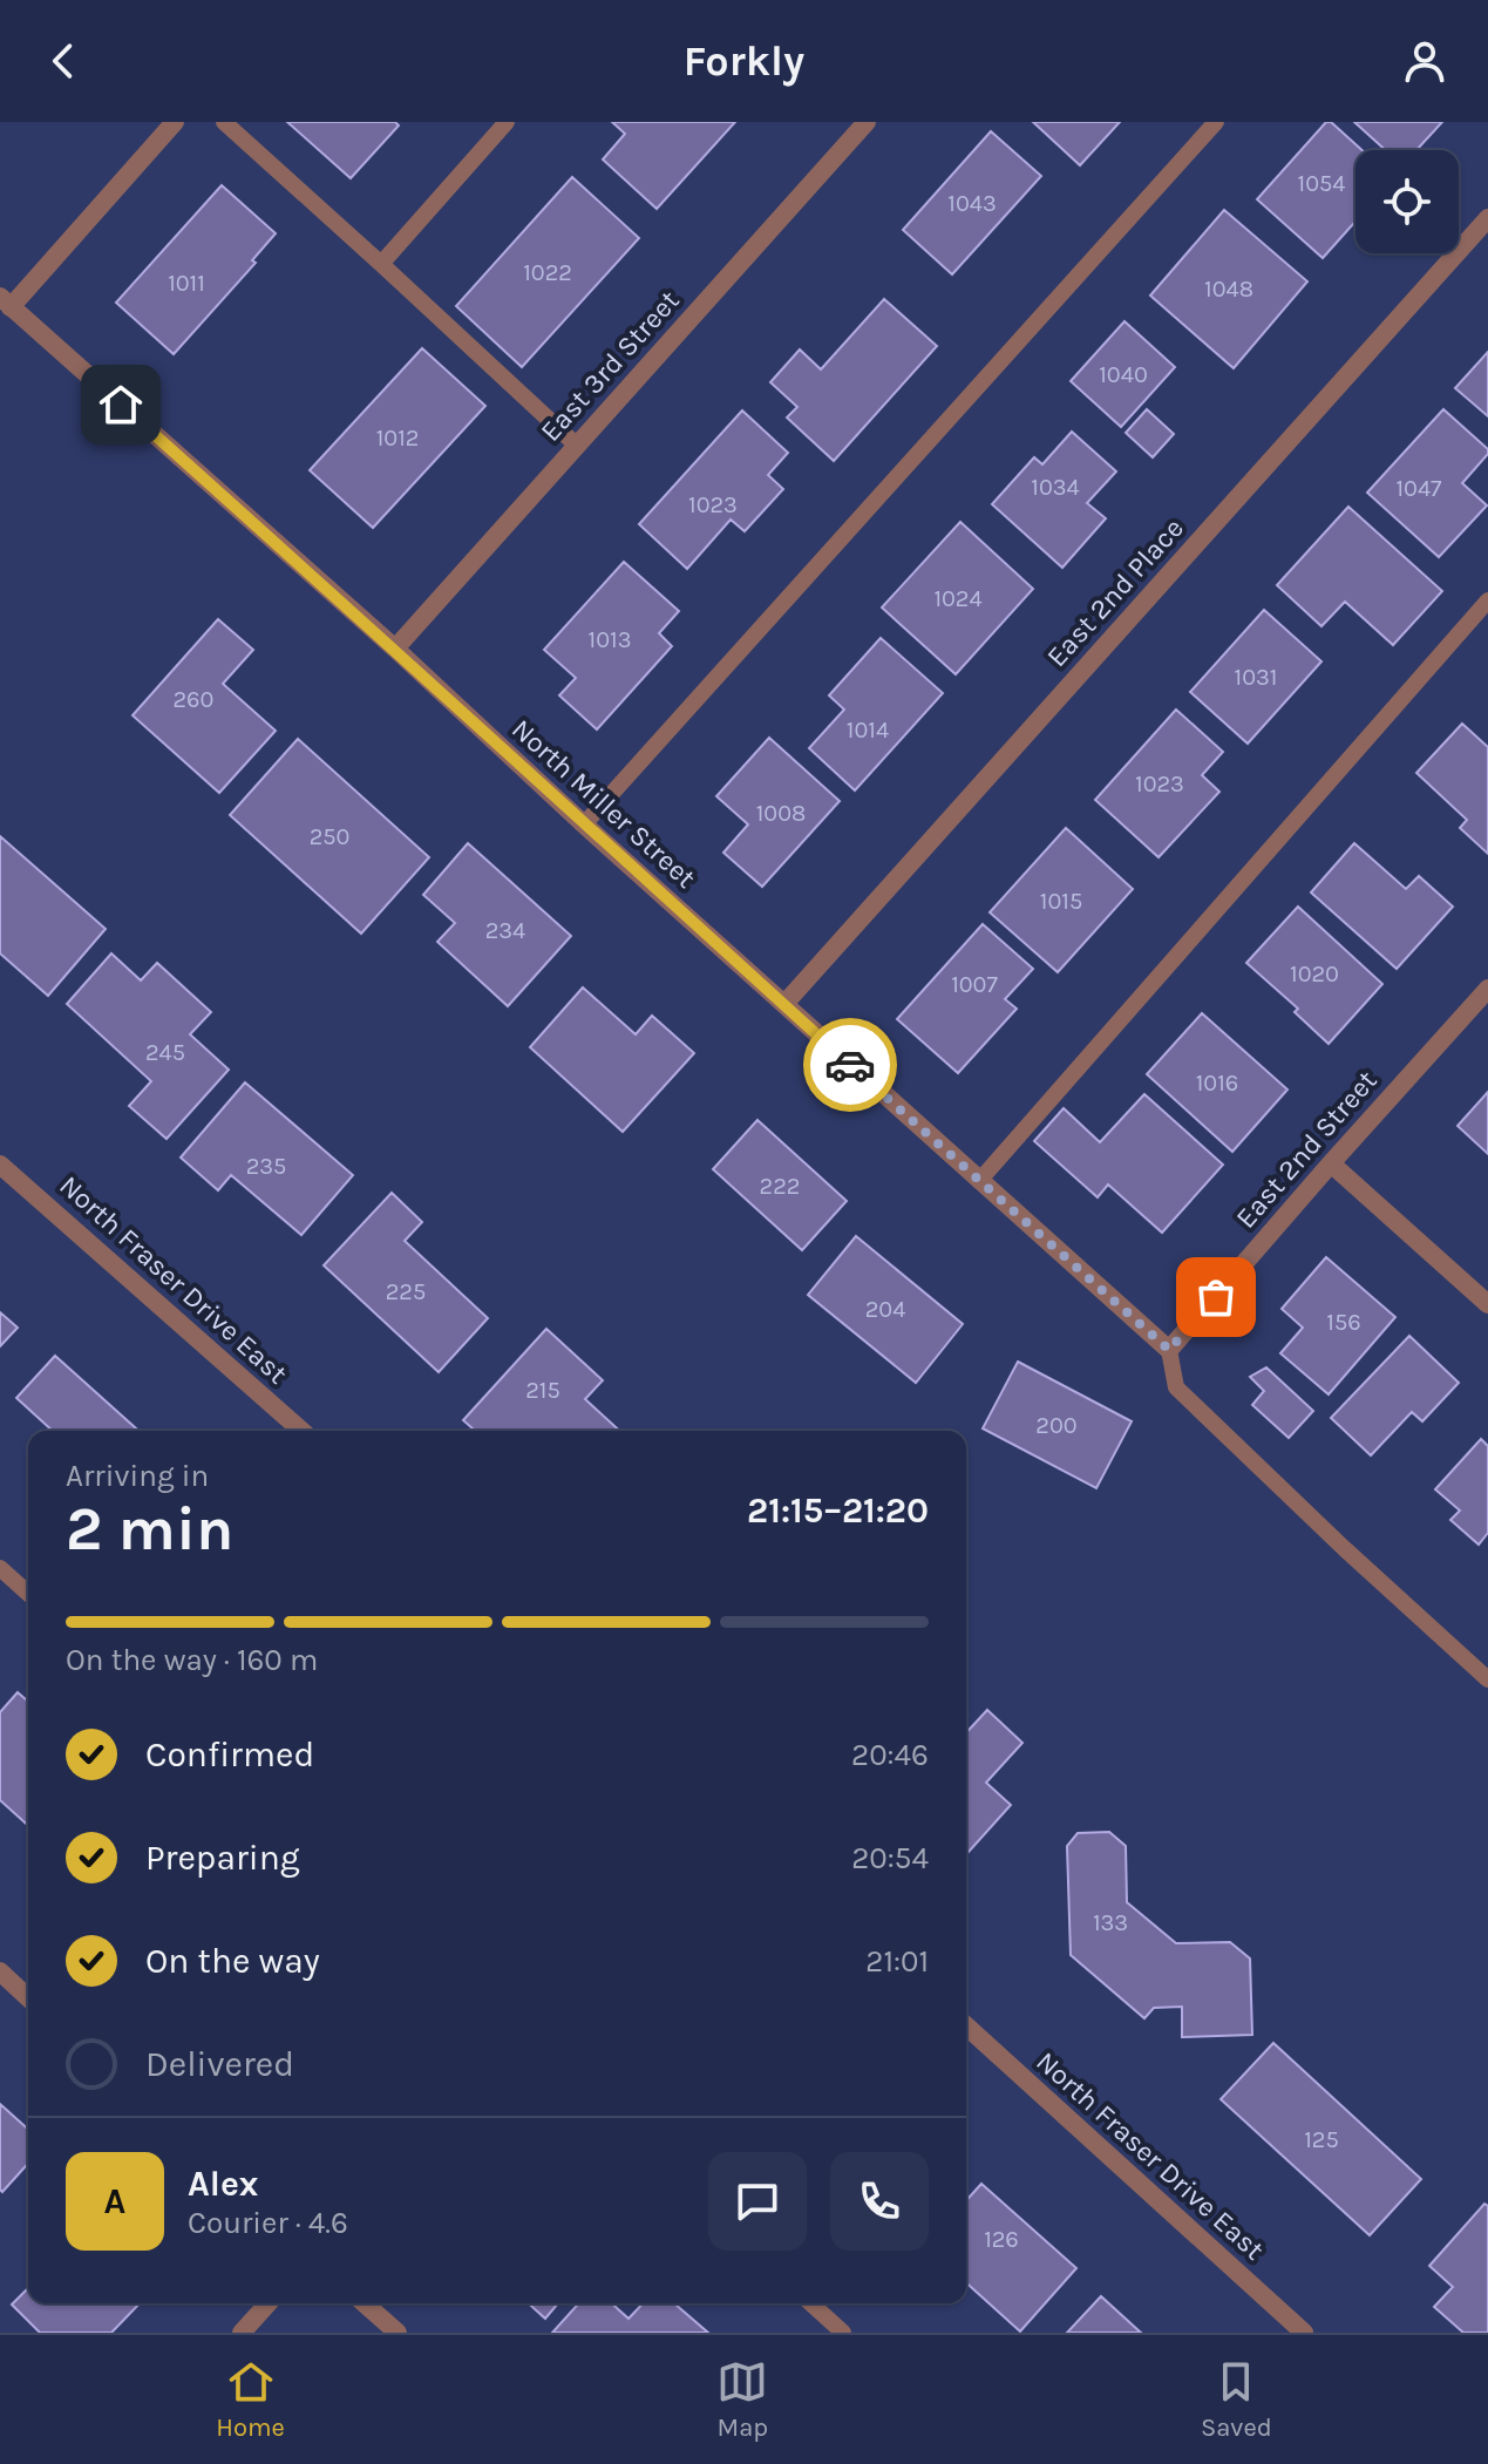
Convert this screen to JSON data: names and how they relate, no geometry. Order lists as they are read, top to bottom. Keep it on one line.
{"streets":{"street":["East 3rd Street","East 2nd Place","North Miller Street","East 2nd Street","North Fraser Drive East"]},"crossings":[["East 3rd Street","North Miller Street"],["East 2nd Place","North Miller Street"],["North Miller Street","East 2nd Street"]],"house_numbers":["1054","1043","1022","1011","1048","1040","1012","1034","1047","1023","1024","1013","1031","260","1014","1023","1008","250","1015","234","1020","1007","245","1016","235","222","225","204","156","215","200","133","125","126"],"page":{"header":"Forkly","heading":["2 min","Arriving in","21:15–21:20"],"panel":["Alex","Courier · 4.6"],"bar":"On the way · 160 m","list":[["Confirmed","20:46"],["Preparing","20:54"],["On the way","21:01"],"Delivered"],"round":"A","tabs":["Home","Map","Saved"]}}
